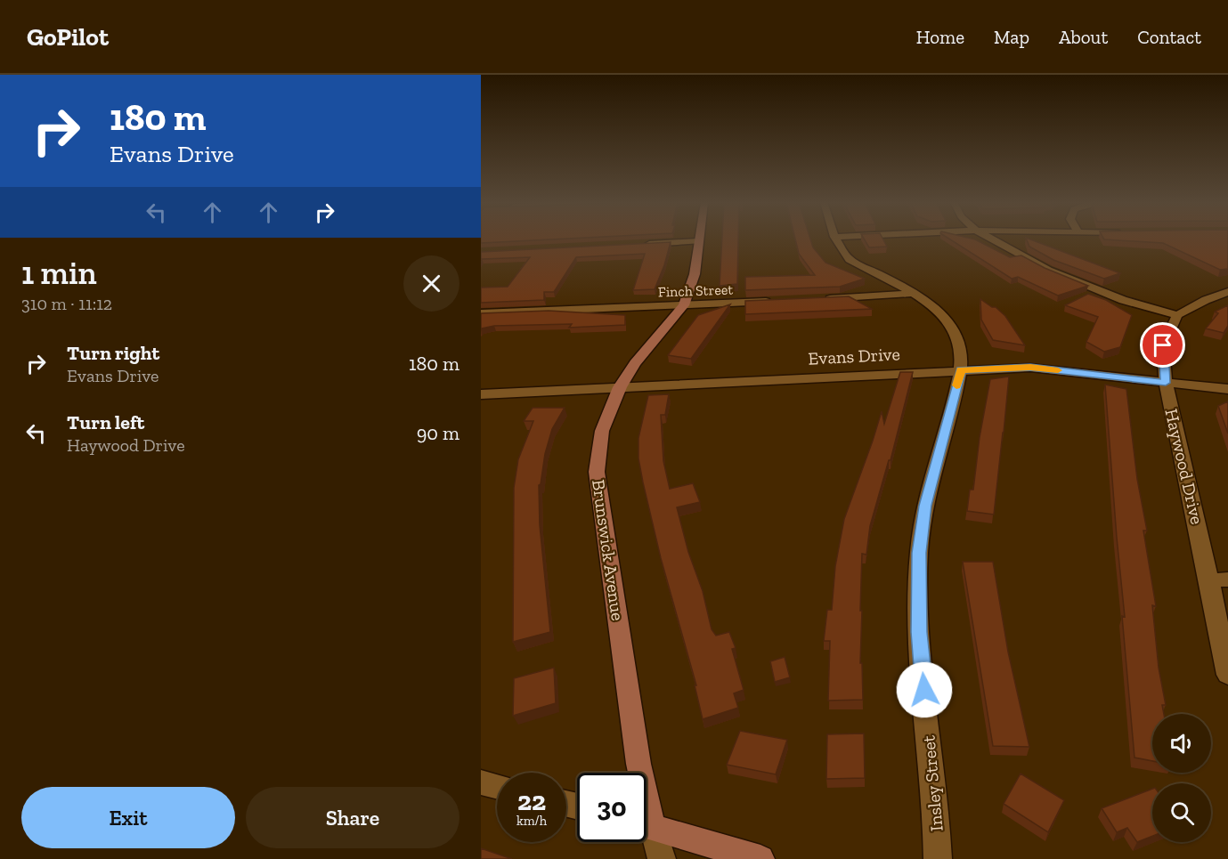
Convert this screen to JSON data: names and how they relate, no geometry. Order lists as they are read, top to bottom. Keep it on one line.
{"streets":{"street":["Finch Street","Evans Drive","Haywood Drive","Brunswick Avenue","Insley Street"]},"crossings":[["Finch Street","Brunswick Avenue"],["Evans Drive","Haywood Drive"],["Evans Drive","Brunswick Avenue"],["Evans Drive","Insley Street"]],"page":{"header":"GoPilot","nav":["Home","Map","About","Contact"],"turn":["180 m","Evans Drive"],"heading":["1 min","310 m · 11:12"],"list":[{"name":"Turn right","note":"Evans Drive","value":"180 m"},{"name":"Turn left","note":"Haywood Drive","value":"90 m"}],"speed":"22 km/h","limit":"30","buttons":["Exit","Share"]}}
